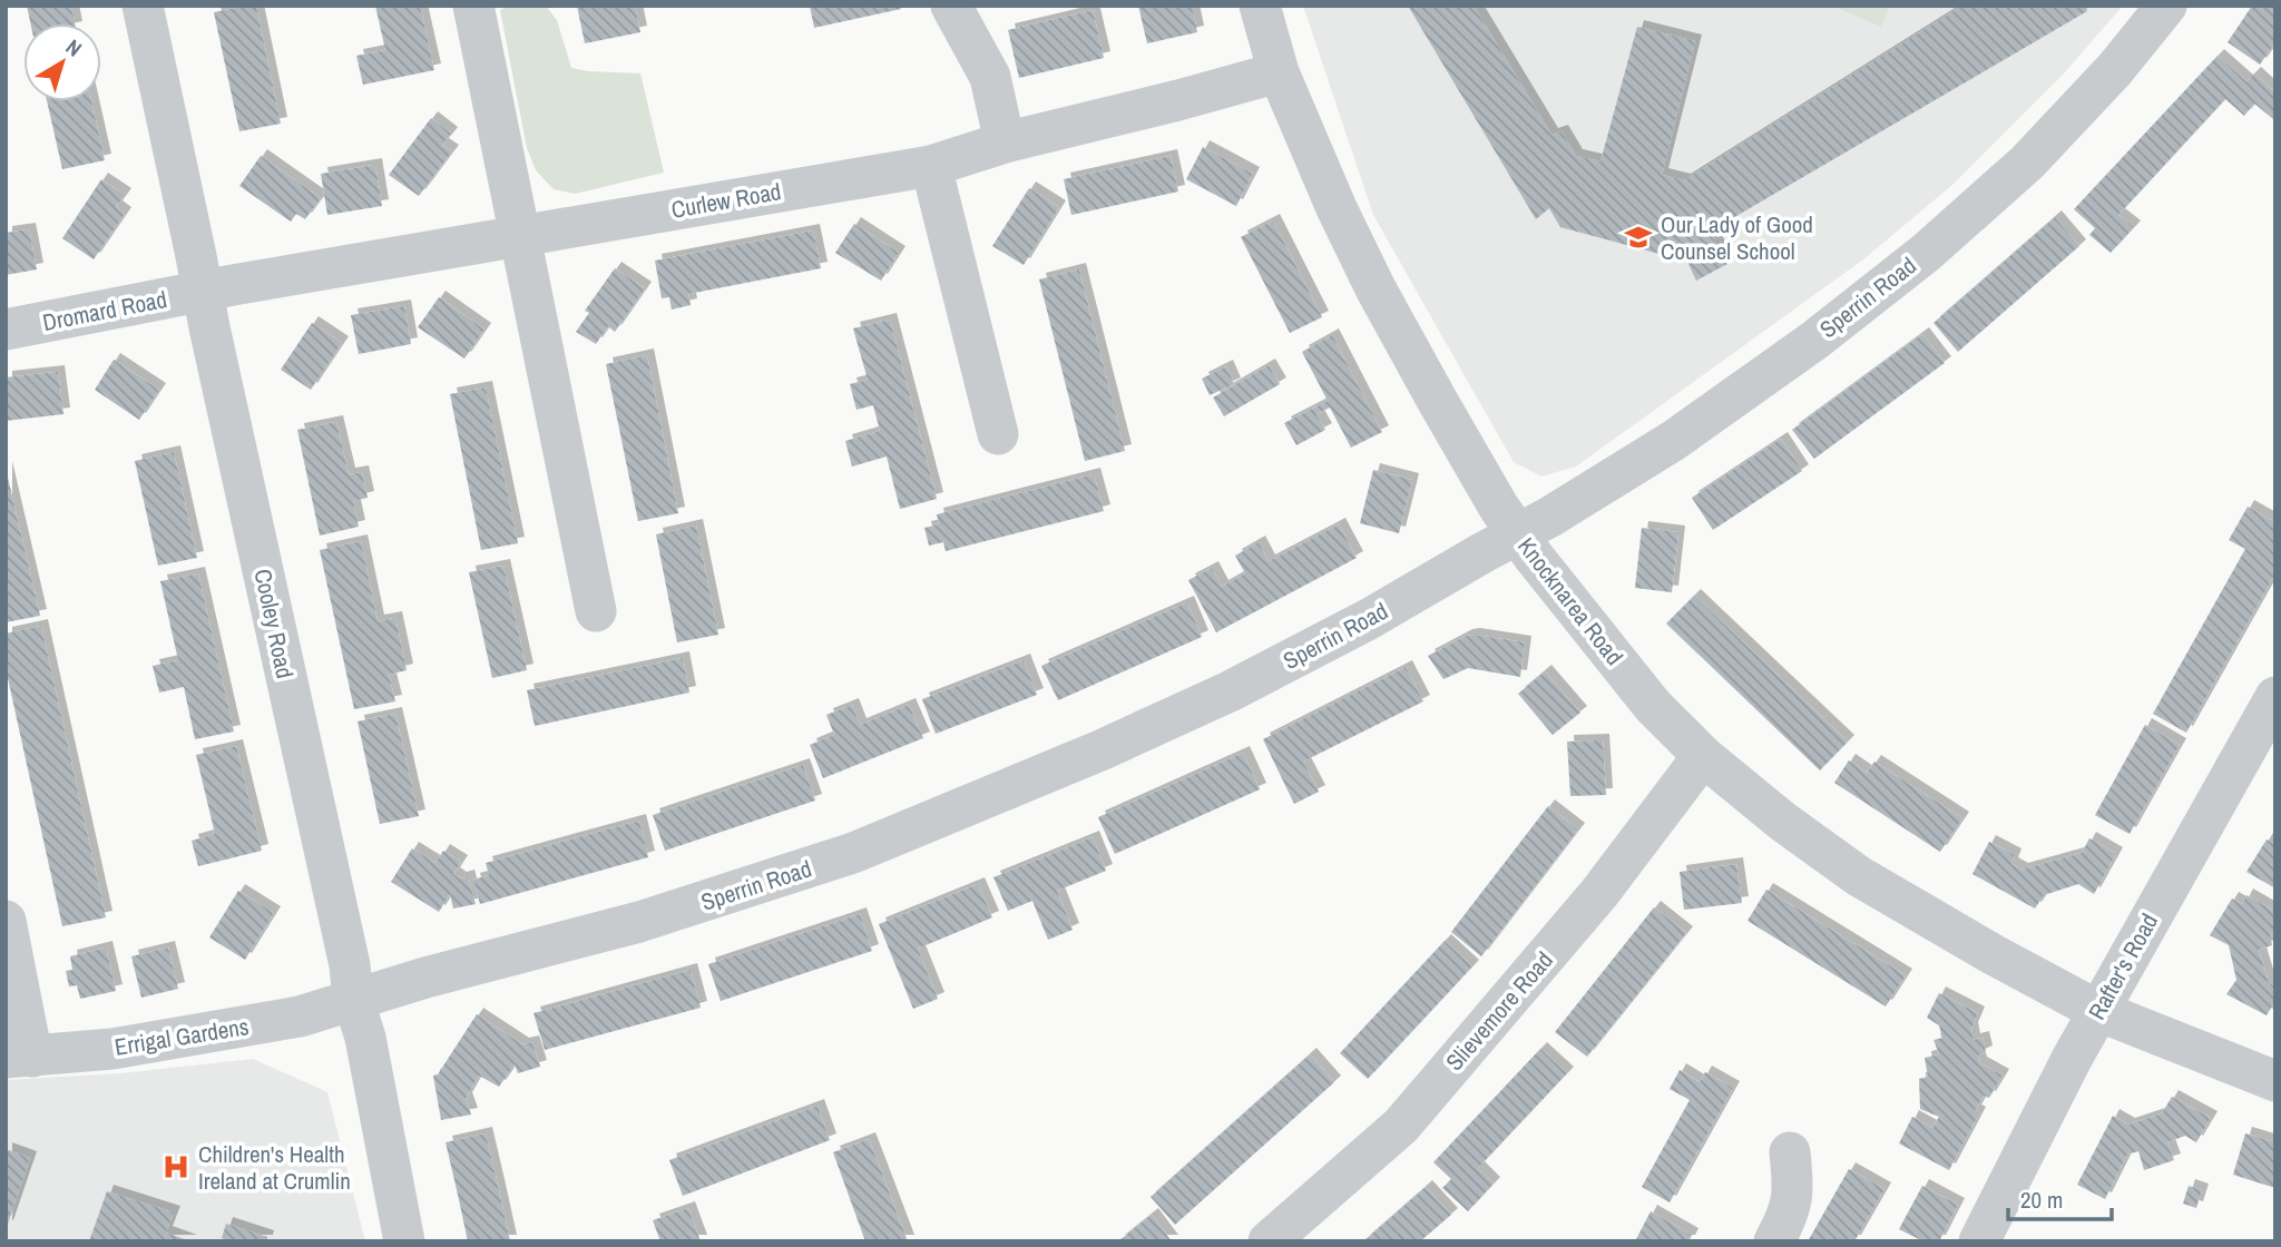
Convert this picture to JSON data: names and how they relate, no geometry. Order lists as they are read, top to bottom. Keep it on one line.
{"streets":{"street":["Curlew Road","Sperrin Road","Dromard Road","Knocknarea Road","Cooley Road","Rafter's Road","Slievemore Road","Errigal Gardens"]},"crossings":[["Curlew Road","Dromard Road"],["Curlew Road","Knocknarea Road"],["Curlew Road","Cooley Road"],["Sperrin Road","Knocknarea Road"],["Sperrin Road","Cooley Road"],["Sperrin Road","Errigal Gardens"],["Dromard Road","Cooley Road"],["Knocknarea Road","Rafter's Road"],["Knocknarea Road","Slievemore Road"],["Cooley Road","Errigal Gardens"]],"places":{"school or university":["Our Lady of Good Counsel School"],"hospital":["Children's Health Ireland at Crumlin"]},"scale_bar":"20 m","north":"top right"}
